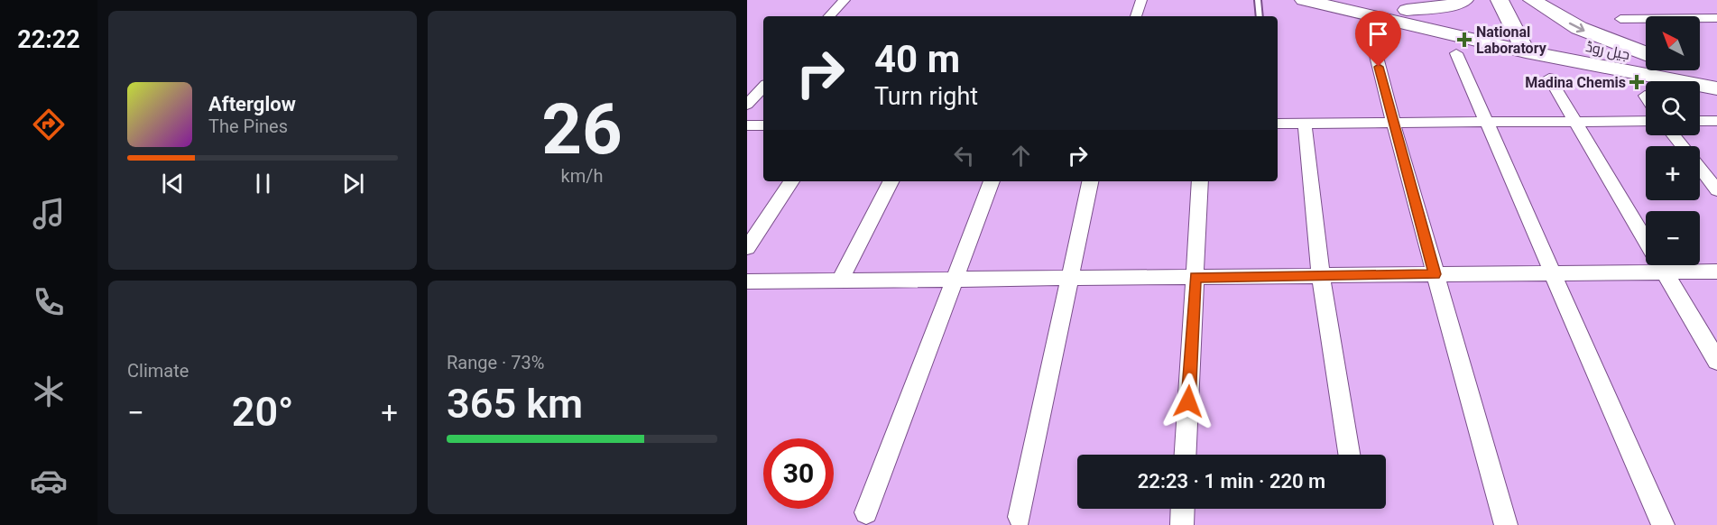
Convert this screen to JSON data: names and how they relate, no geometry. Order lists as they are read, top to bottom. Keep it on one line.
{"streets":{"main road":["جیل روڈ"]},"places":{"health":["National Laboratory","Madina Chemis"]},"north":"top left","page":{"tabs":"22:22","tile":[["26","km/h"],"Climate",["Range · 73%","365 km"]],"map_buttons":["+","−"],"turn":["40 m","Turn right"],"song":["Afterglow","The Pines"],"heat":["−","20°","+"],"limit":"30","trip":"22:23 · 1 min · 220 m"}}
